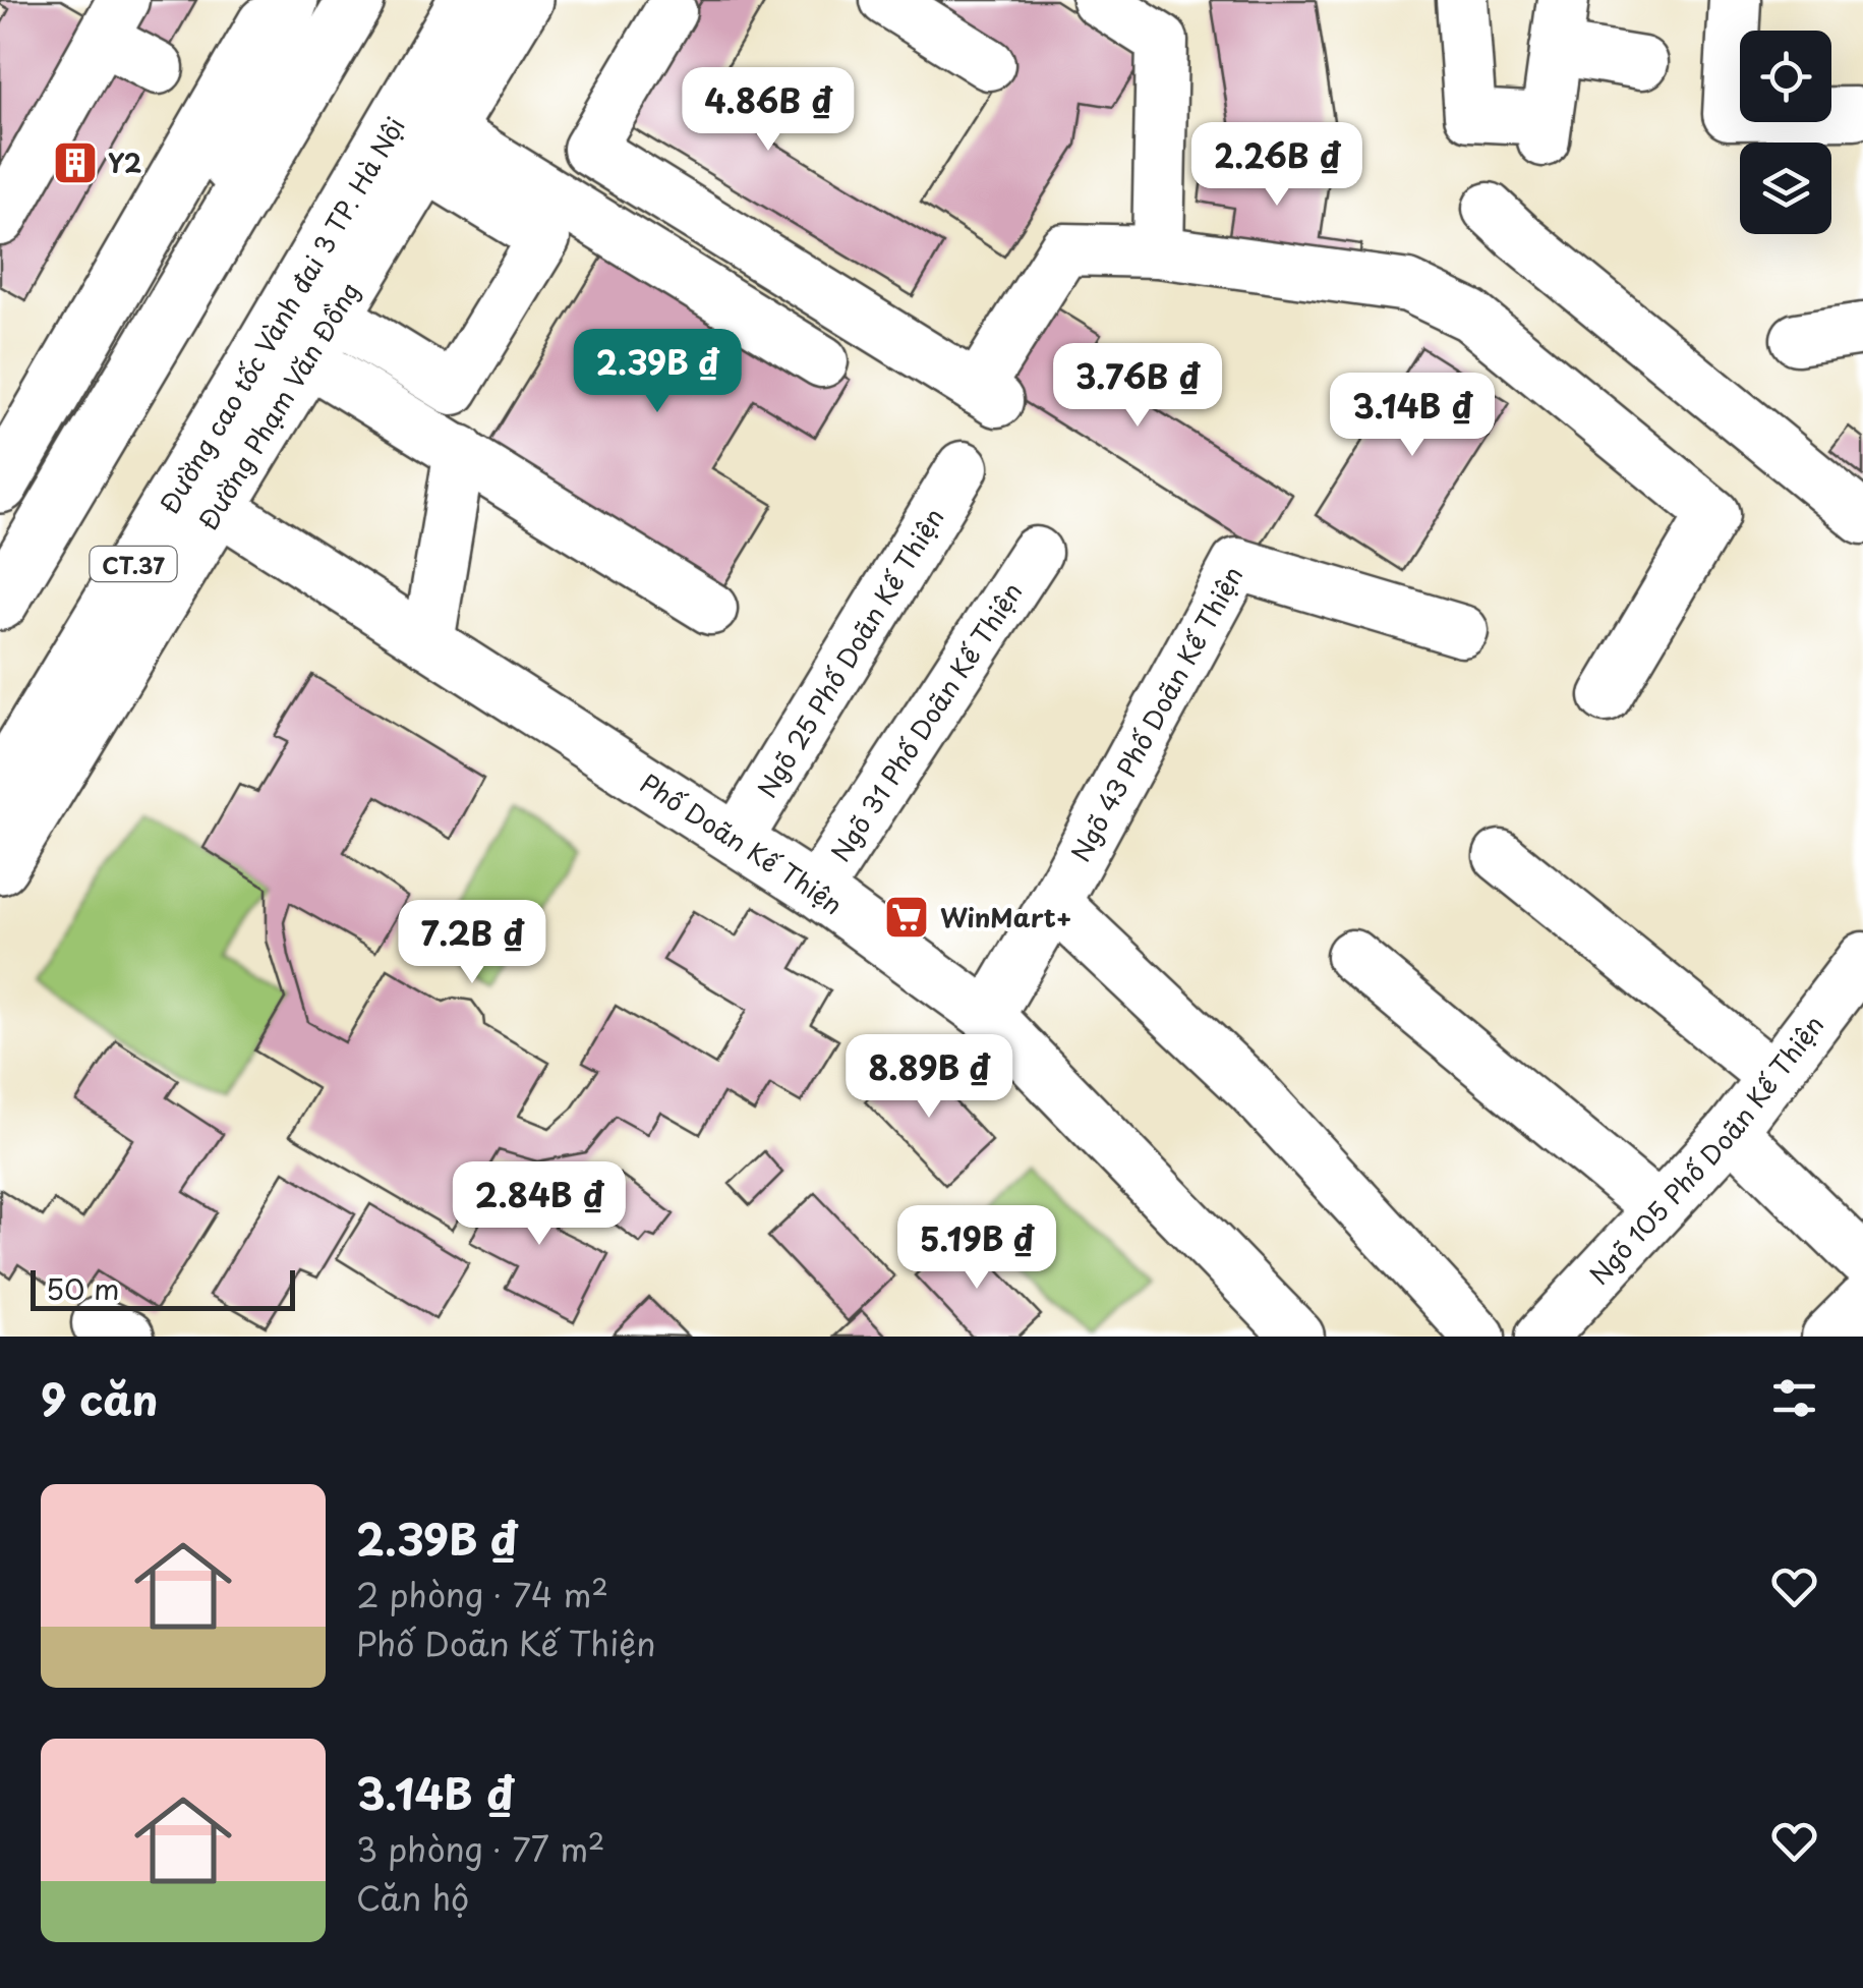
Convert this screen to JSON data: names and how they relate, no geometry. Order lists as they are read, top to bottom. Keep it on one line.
{"streets":{"main road":["Đường cao tốc Vành đai 3 TP. Hà Nội","Đường Phạm Văn Đồng","CT.37"],"street":["Ngõ 25 Phố Doãn Kế Thiện","Ngõ 43 Phố Doãn Kế Thiện","Ngõ 31 Phố Doãn Kế Thiện","Phố Doãn Kế Thiện","Ngõ 105 Phố Doãn Kế Thiện"]},"crossings":[["Đường cao tốc Vành đai 3 TP. Hà Nội","Đường Phạm Văn Đồng"],["Đường Phạm Văn Đồng","Phố Doãn Kế Thiện"],["Ngõ 25 Phố Doãn Kế Thiện","Phố Doãn Kế Thiện"],["Ngõ 43 Phố Doãn Kế Thiện","Phố Doãn Kế Thiện"],["Ngõ 31 Phố Doãn Kế Thiện","Phố Doãn Kế Thiện"]],"places":{"building":["Y2"],"supermarket":["WinMart+"]},"scale_bar":"50 m","page":{"price":["4.86B ₫","2.26B ₫","2.39B ₫","3.76B ₫","3.14B ₫","7.2B ₫","8.89B ₫","2.84B ₫","5.19B ₫"],"scale":"50 m","heading":"9 căn","list":[{"name":"2.39B ₫","note":"2 phòng · 74 m² · Phố Doãn Kế Thiện"},{"name":"3.14B ₫","note":"3 phòng · 77 m² · Căn hộ"}]}}
